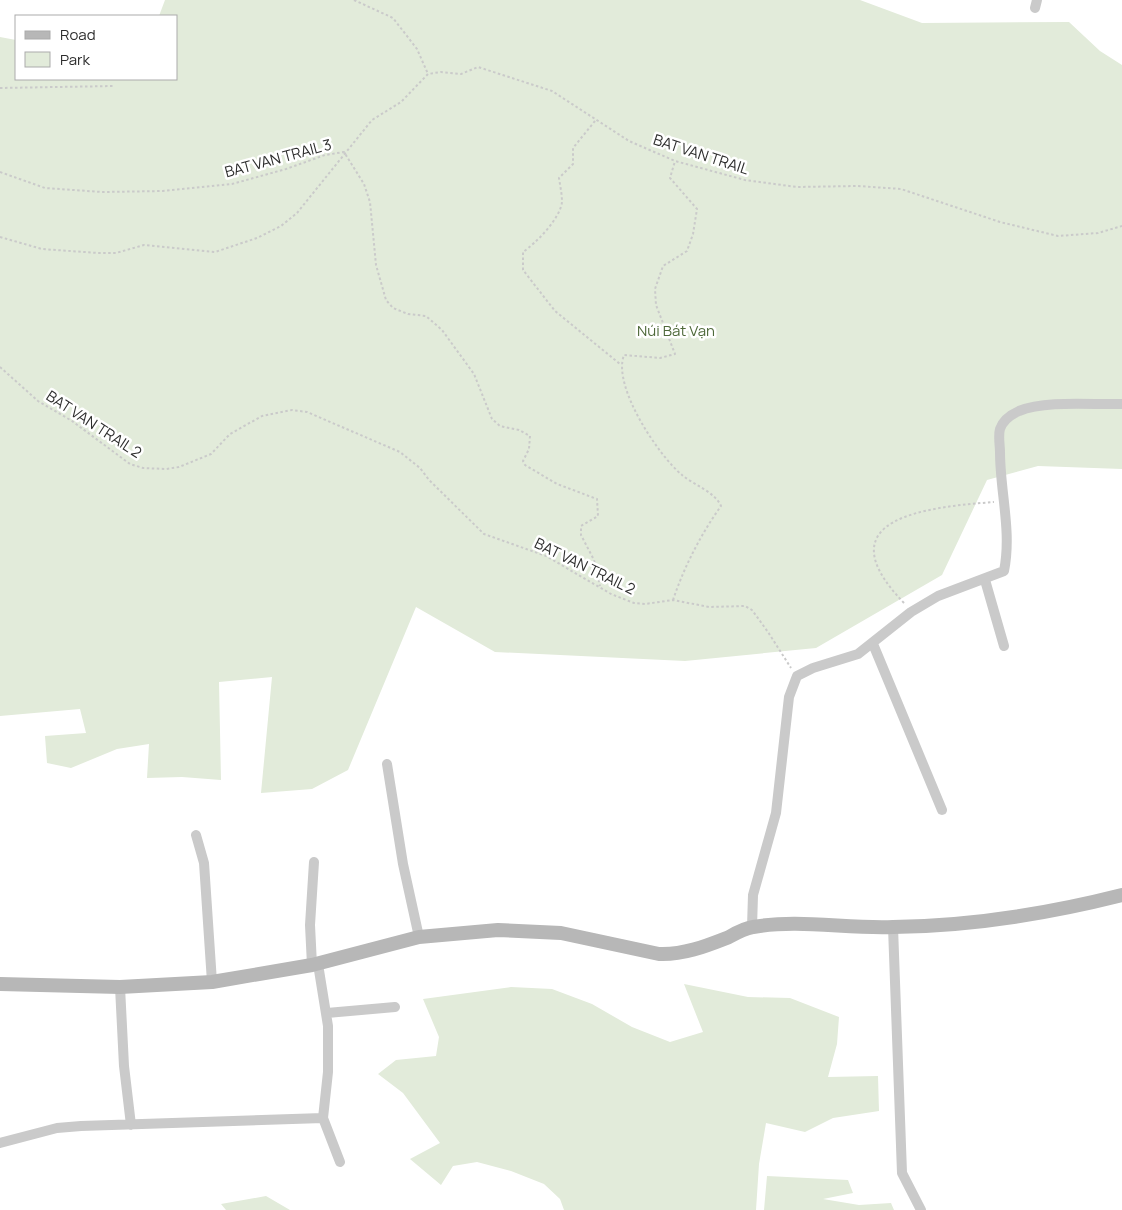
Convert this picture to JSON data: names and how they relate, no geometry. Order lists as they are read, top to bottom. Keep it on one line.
{"streets":{"path":["BAT VAN TRAIL","BAT VAN TRAIL 3","BAT VAN TRAIL 2"]},"crossings":[["BAT VAN TRAIL 3","BAT VAN TRAIL 2"]],"parks":["Núi Bát Vạn"],"legend":["Road","Park"]}
